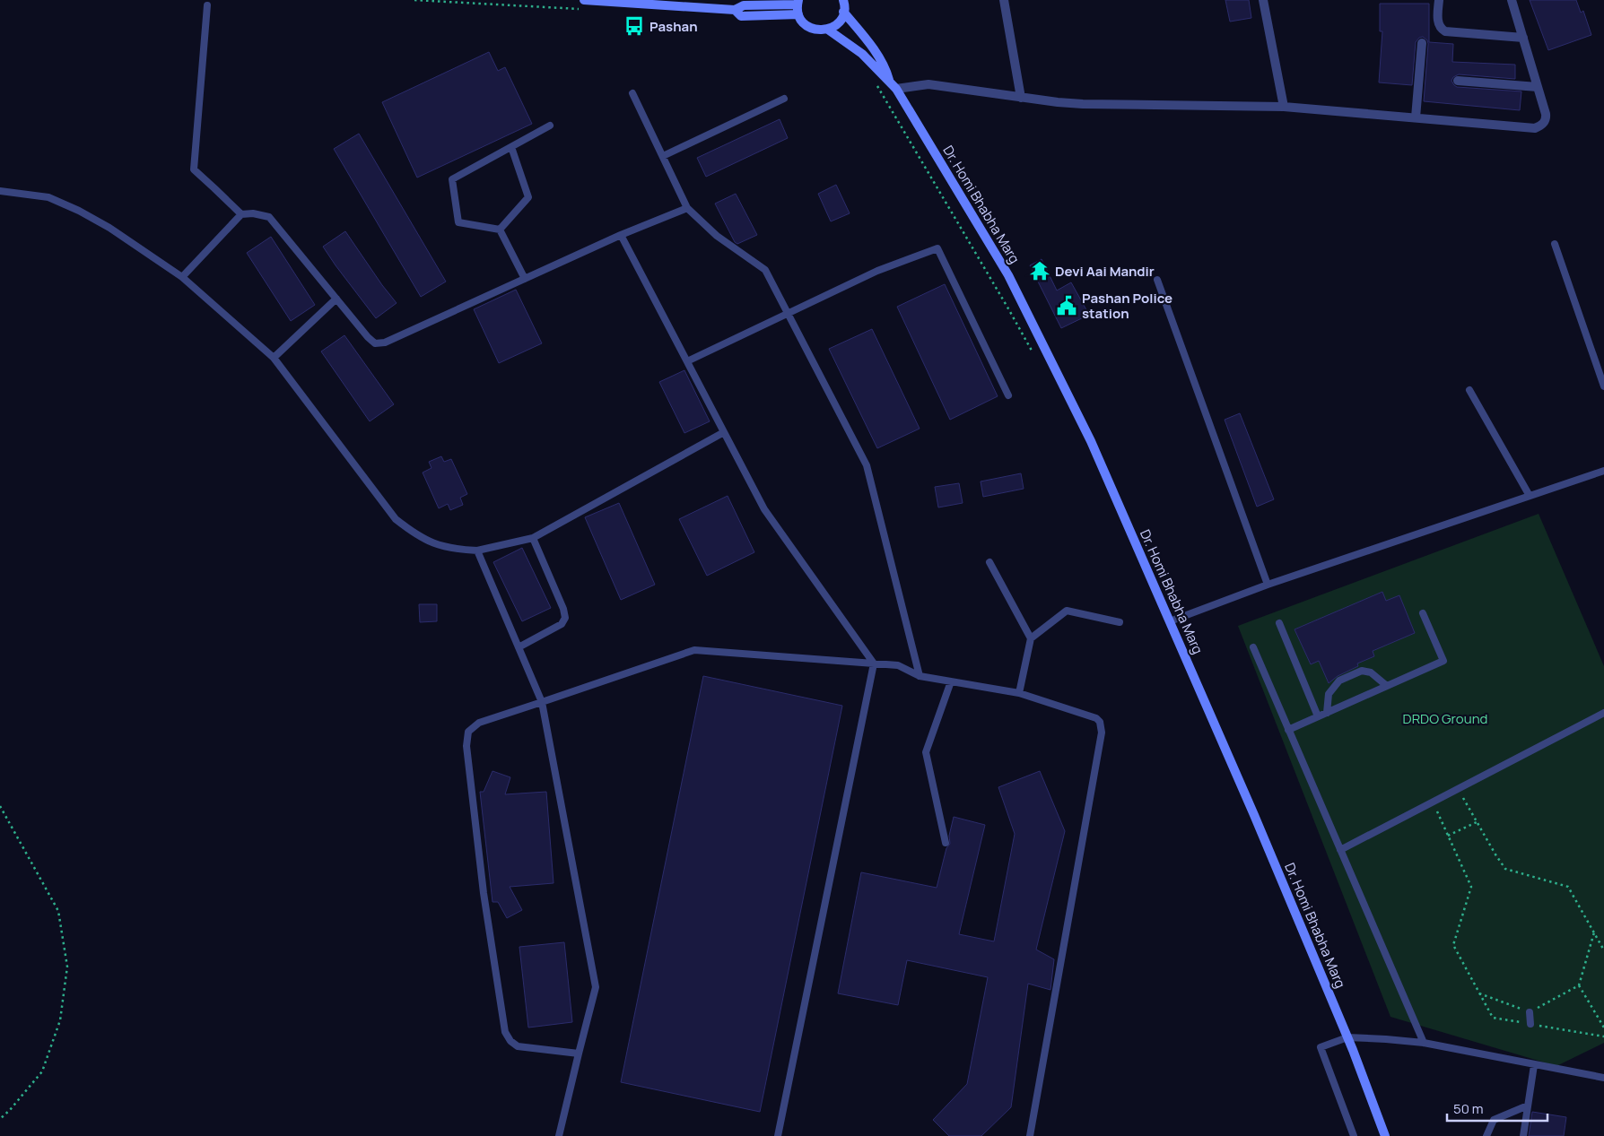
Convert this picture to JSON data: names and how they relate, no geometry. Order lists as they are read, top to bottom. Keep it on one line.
{"streets":{"main road":["Dr. Homi Bhabha Marg"]},"parks":["DRDO Ground"],"places":{"bus stop":["Pashan"],"temple":["Devi Aai Mandir"],"public building":["Pashan Police station"]},"scale_bar":"50 m"}
